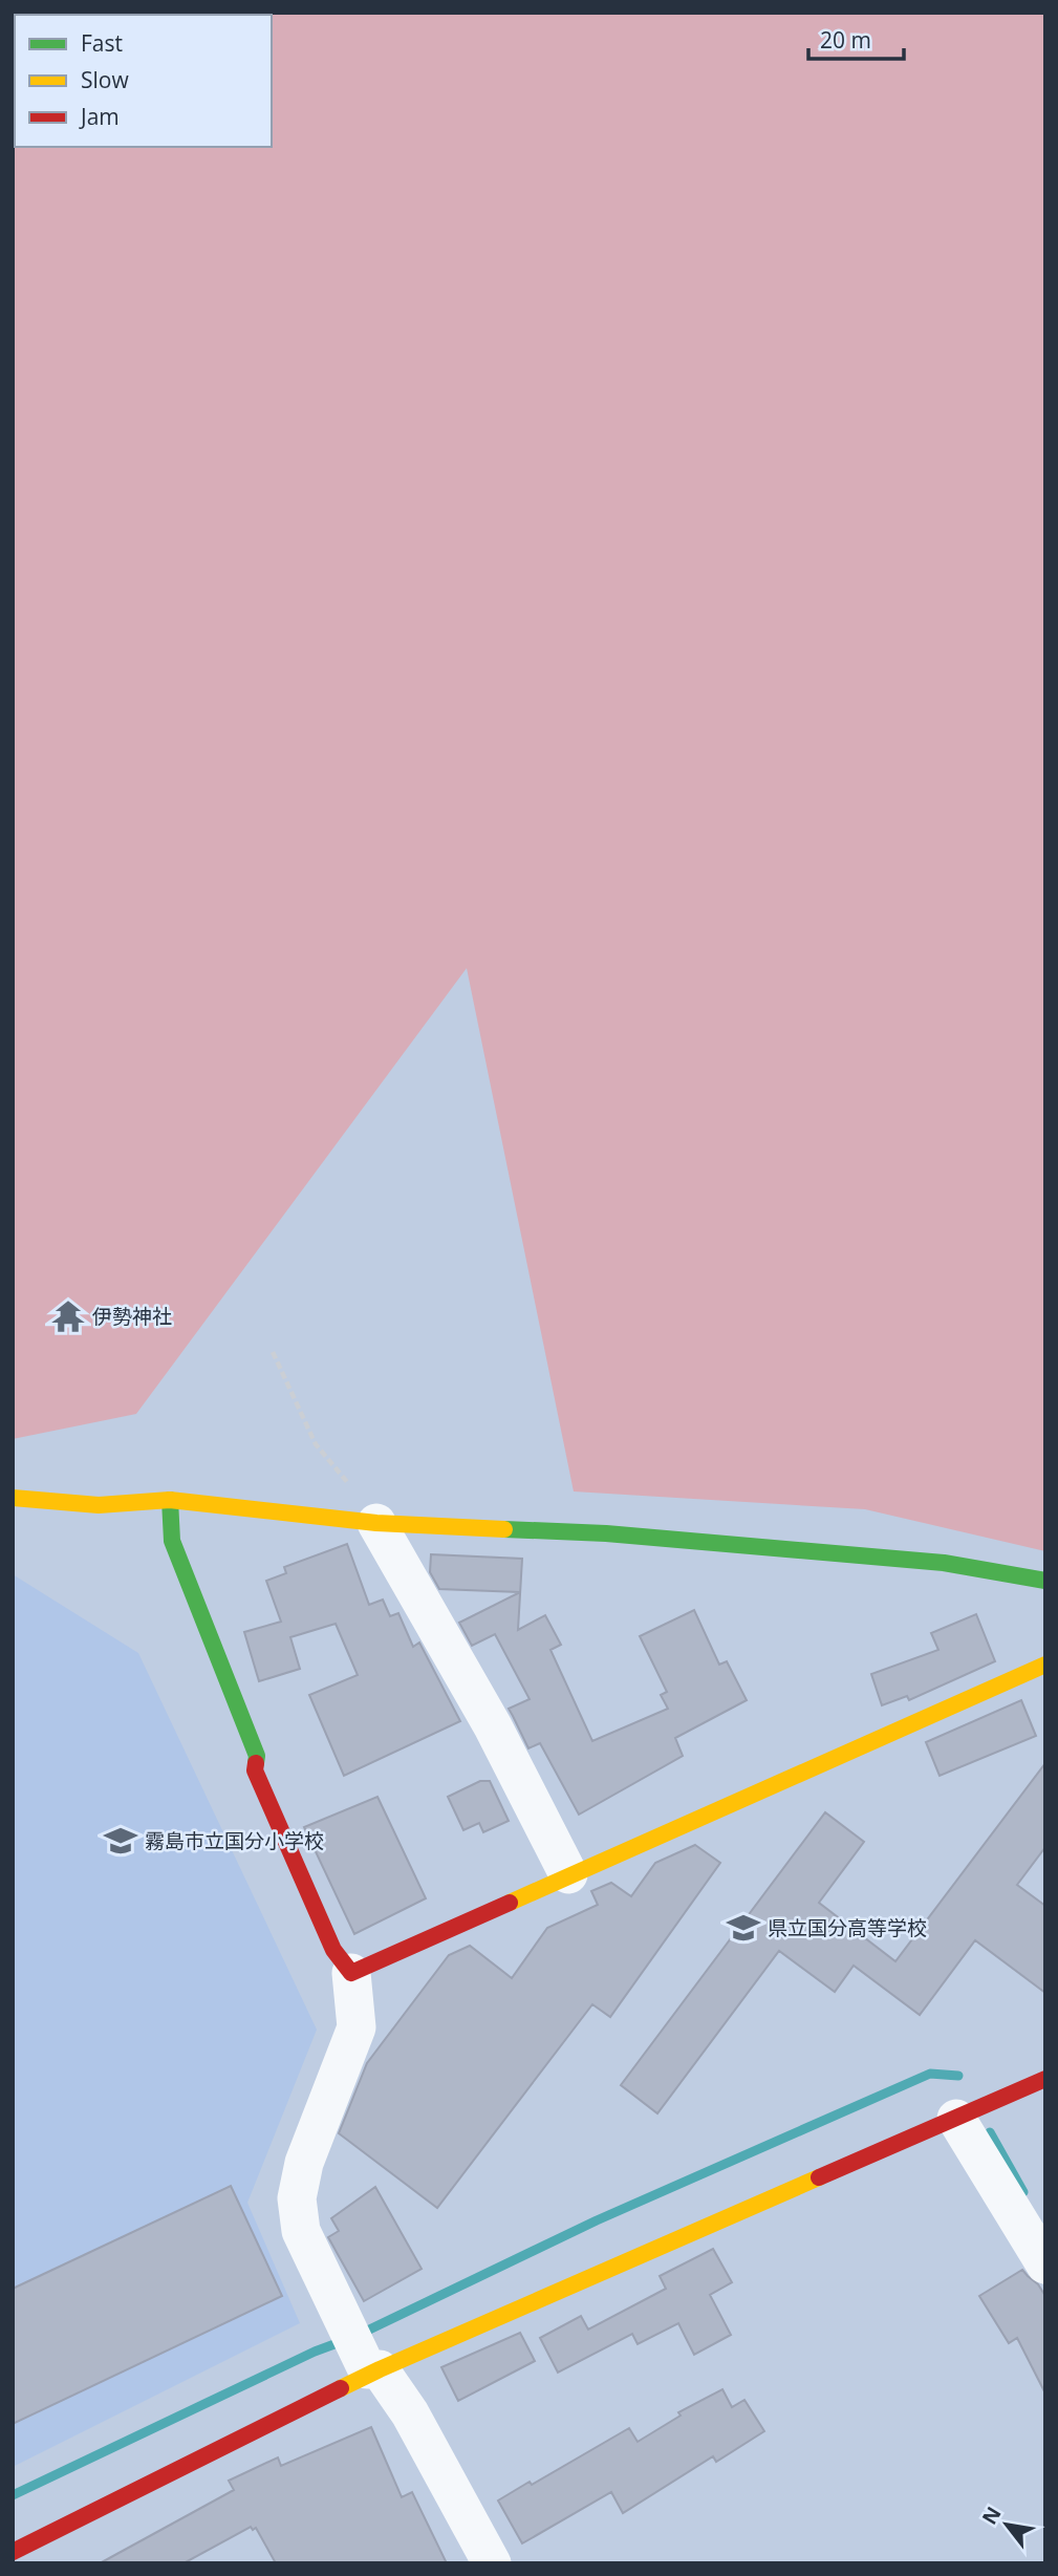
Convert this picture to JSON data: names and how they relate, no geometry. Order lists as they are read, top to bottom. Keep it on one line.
{"places":{"temple":["伊勢神社"],"school or university":["霧島市立国分小学校","県立国分高等学校"]},"legend":["Fast","Slow","Jam"],"scale_bar":"20 m","north":"top left"}
